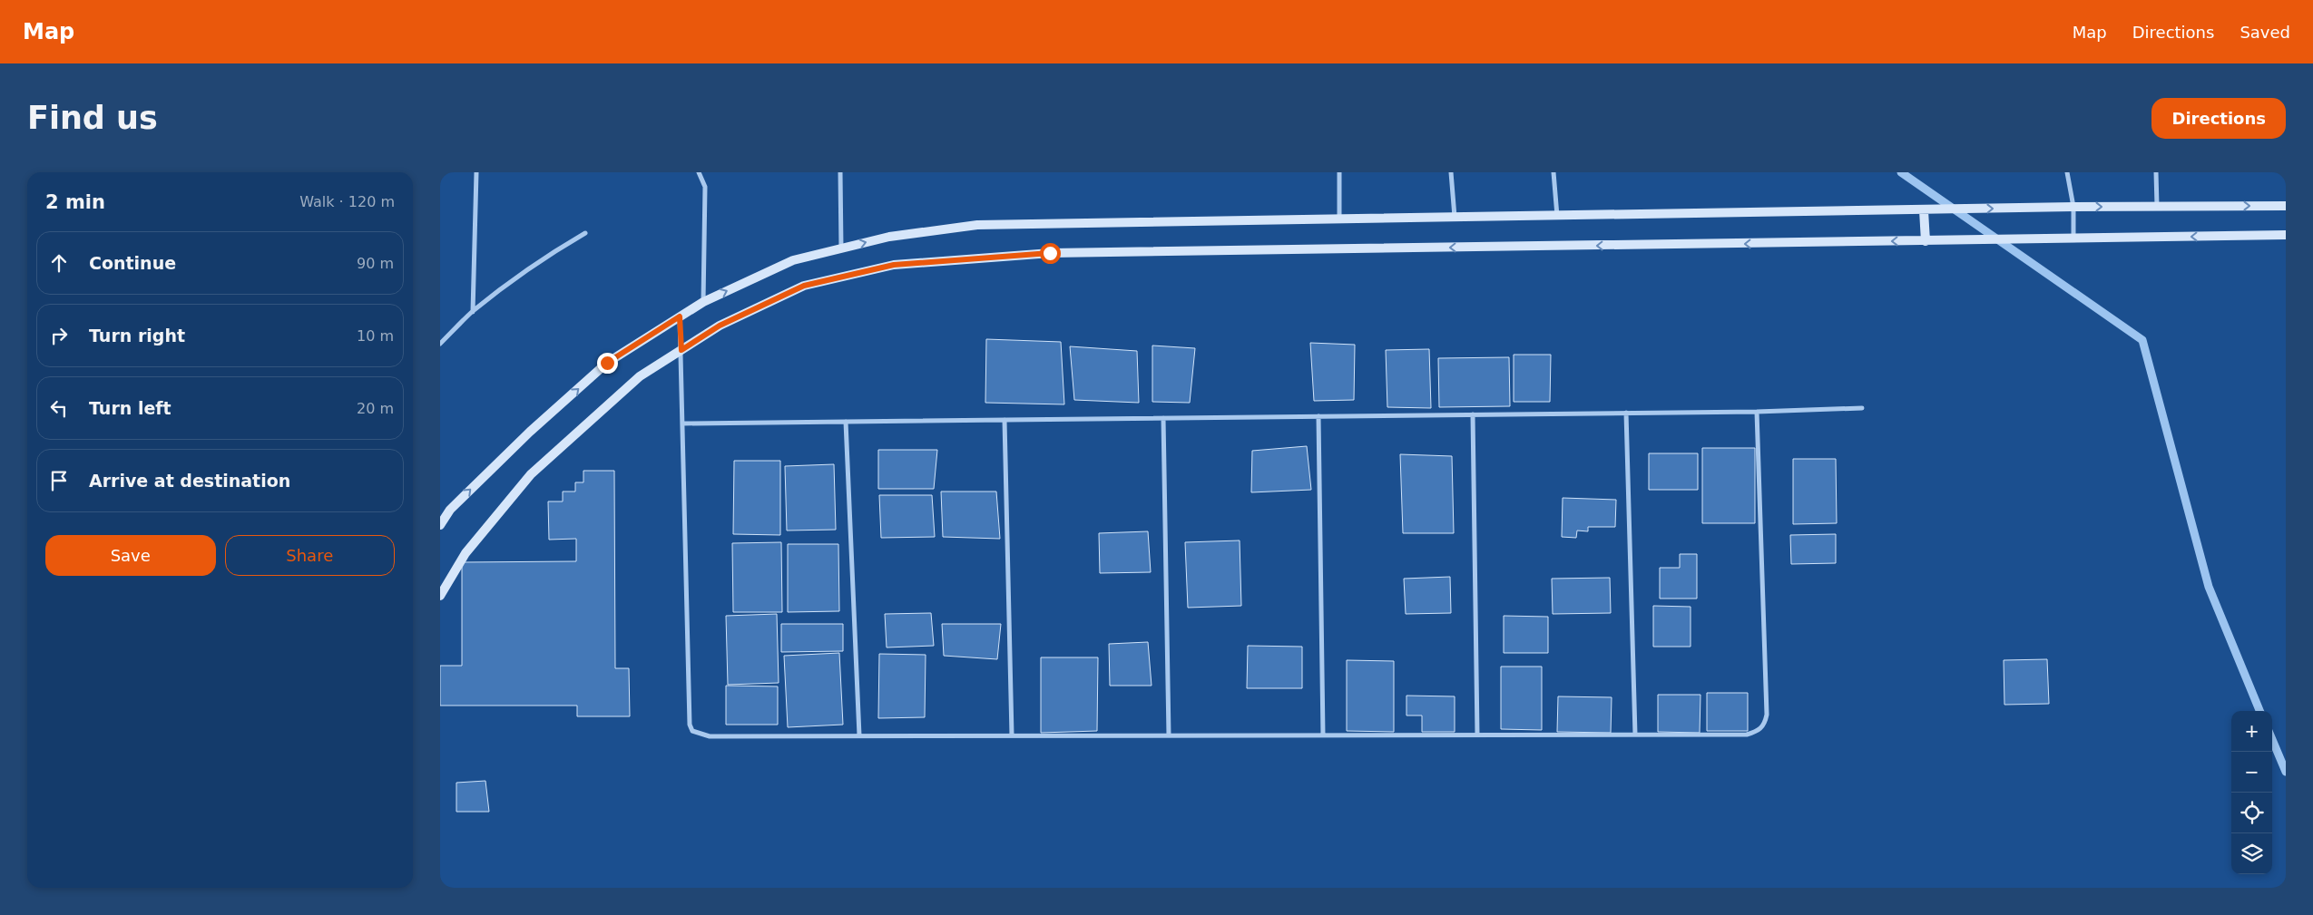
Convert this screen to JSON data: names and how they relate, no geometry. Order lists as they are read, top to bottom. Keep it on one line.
{"page":{"header":"Map","nav":["Map","Directions","Saved"],"buttons":["Directions",["Save","Share"]],"title":"Find us","heading":["2 min","Walk · 120 m"],"list":[["Continue","90 m"],["Turn right","10 m"],["Turn left","20 m"],"Arrive at destination"],"map_buttons":["+","−"]}}
